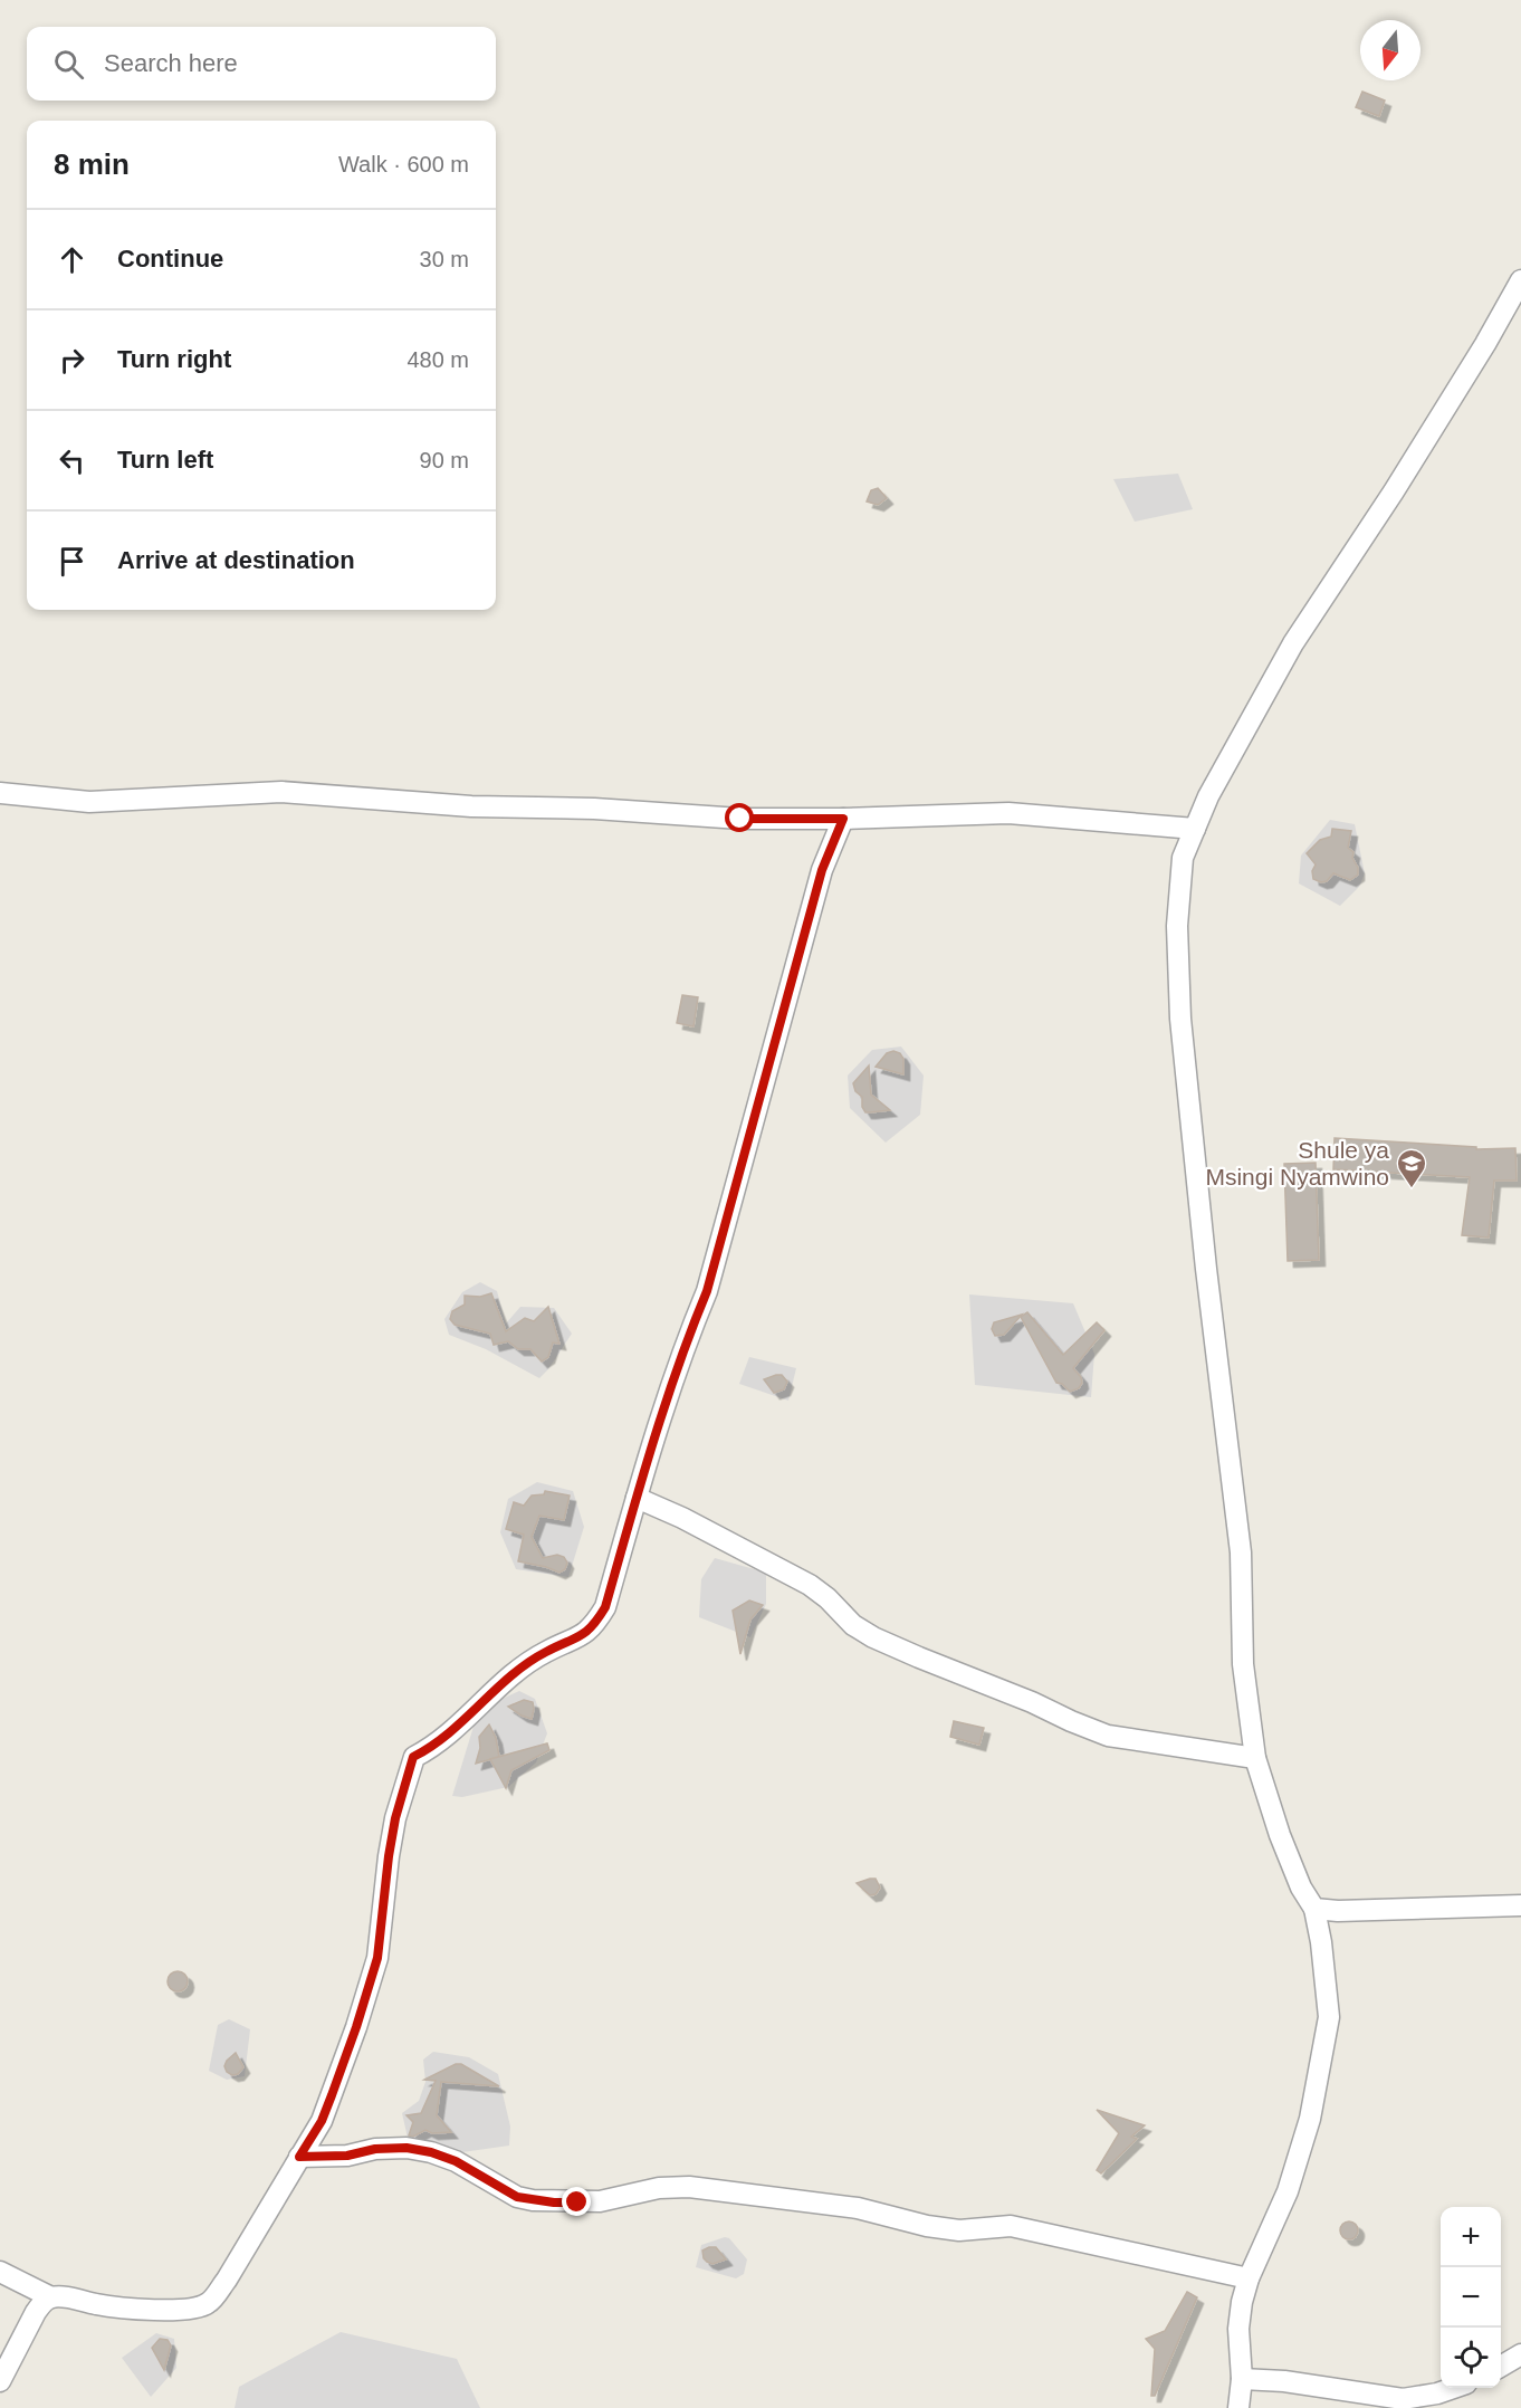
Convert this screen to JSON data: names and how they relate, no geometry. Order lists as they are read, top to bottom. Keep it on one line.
{"places":{"school or university":["Shule ya Msingi Nyamwino"]},"north":"bottom","page":{"search":"Search here","heading":["8 min","Walk · 600 m"],"list":[["Continue","30 m"],["Turn right","480 m"],["Turn left","90 m"],"Arrive at destination"],"map_buttons":["+","−"]}}
